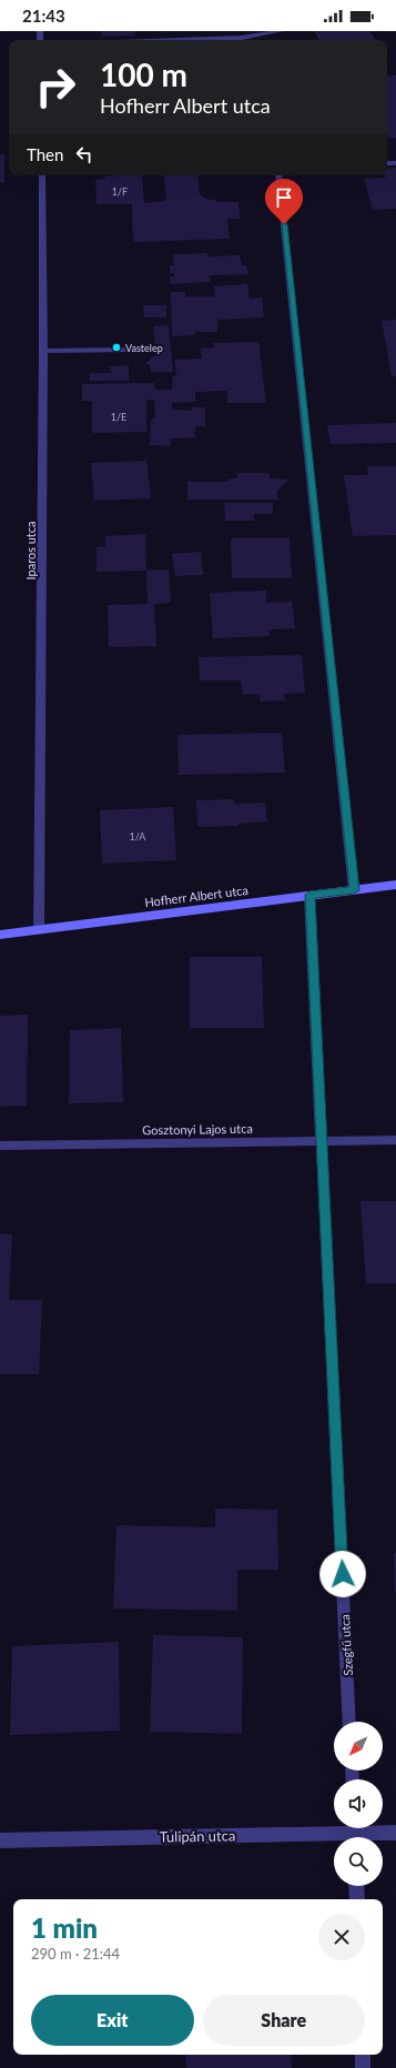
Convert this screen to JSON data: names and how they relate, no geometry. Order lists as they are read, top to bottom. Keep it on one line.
{"streets":{"street":["Iparos utca","Hofherr Albert utca","Gosztonyi Lajos utca","Szegfű utca","Tulipán utca"]},"crossings":[["Iparos utca","Hofherr Albert utca"],["Hofherr Albert utca","Szegfű utca"],["Gosztonyi Lajos utca","Szegfű utca"]],"places":["Vastelep"],"house_numbers":["1/F","1/E","1/A"],"north":"bottom left","page":{"status":"21:43","turn":["100 m","Hofherr Albert utca"],"then":"Then","heading":["1 min","290 m · 21:44"],"buttons":["Exit","Share"]}}
